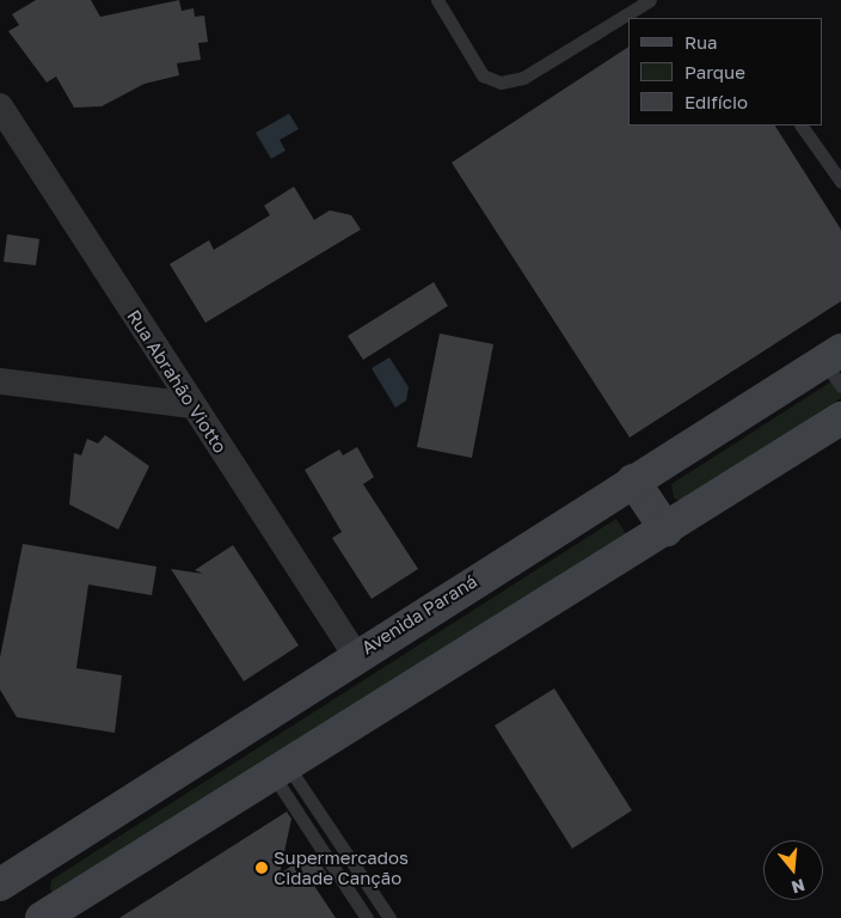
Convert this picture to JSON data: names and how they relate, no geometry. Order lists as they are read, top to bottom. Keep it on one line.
{"streets":{"main road":["Avenida Paraná"],"street":["Rua Abrahão Viotto"]},"crossings":[["Rua Abrahão Viotto","Avenida Paraná"]],"places":["Supermercados Cidade Canção"],"legend":["Rua","Parque","Edifício"],"north":"bottom"}
